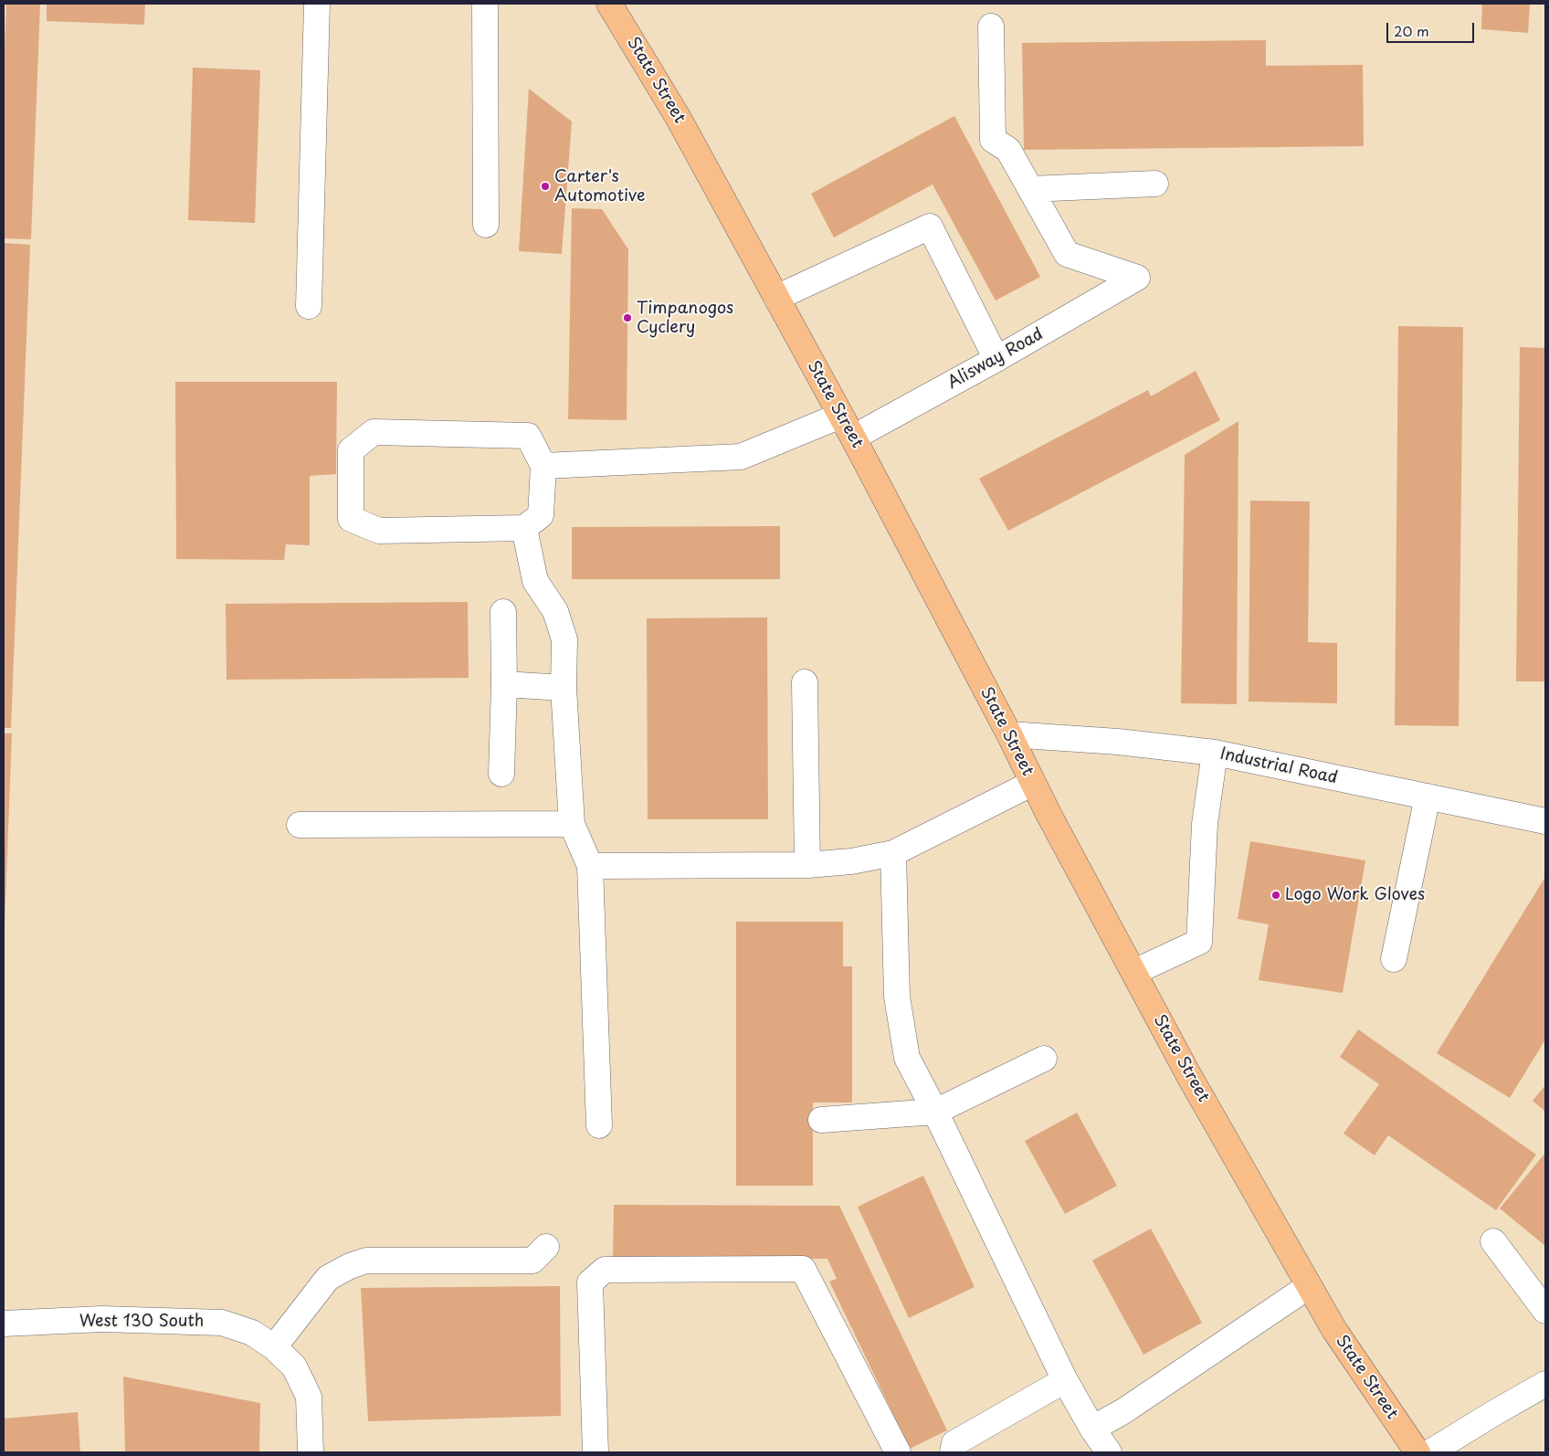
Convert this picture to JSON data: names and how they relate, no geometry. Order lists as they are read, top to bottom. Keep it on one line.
{"streets":{"main road":["State Street"],"street":["Alisway Road","Industrial Road","West 130 South"]},"crossings":[["State Street","Alisway Road"],["State Street","Industrial Road"]],"places":["Carter's Automotive","Timpanogos Cyclery","Logo Work Gloves"],"scale_bar":"20 m"}
